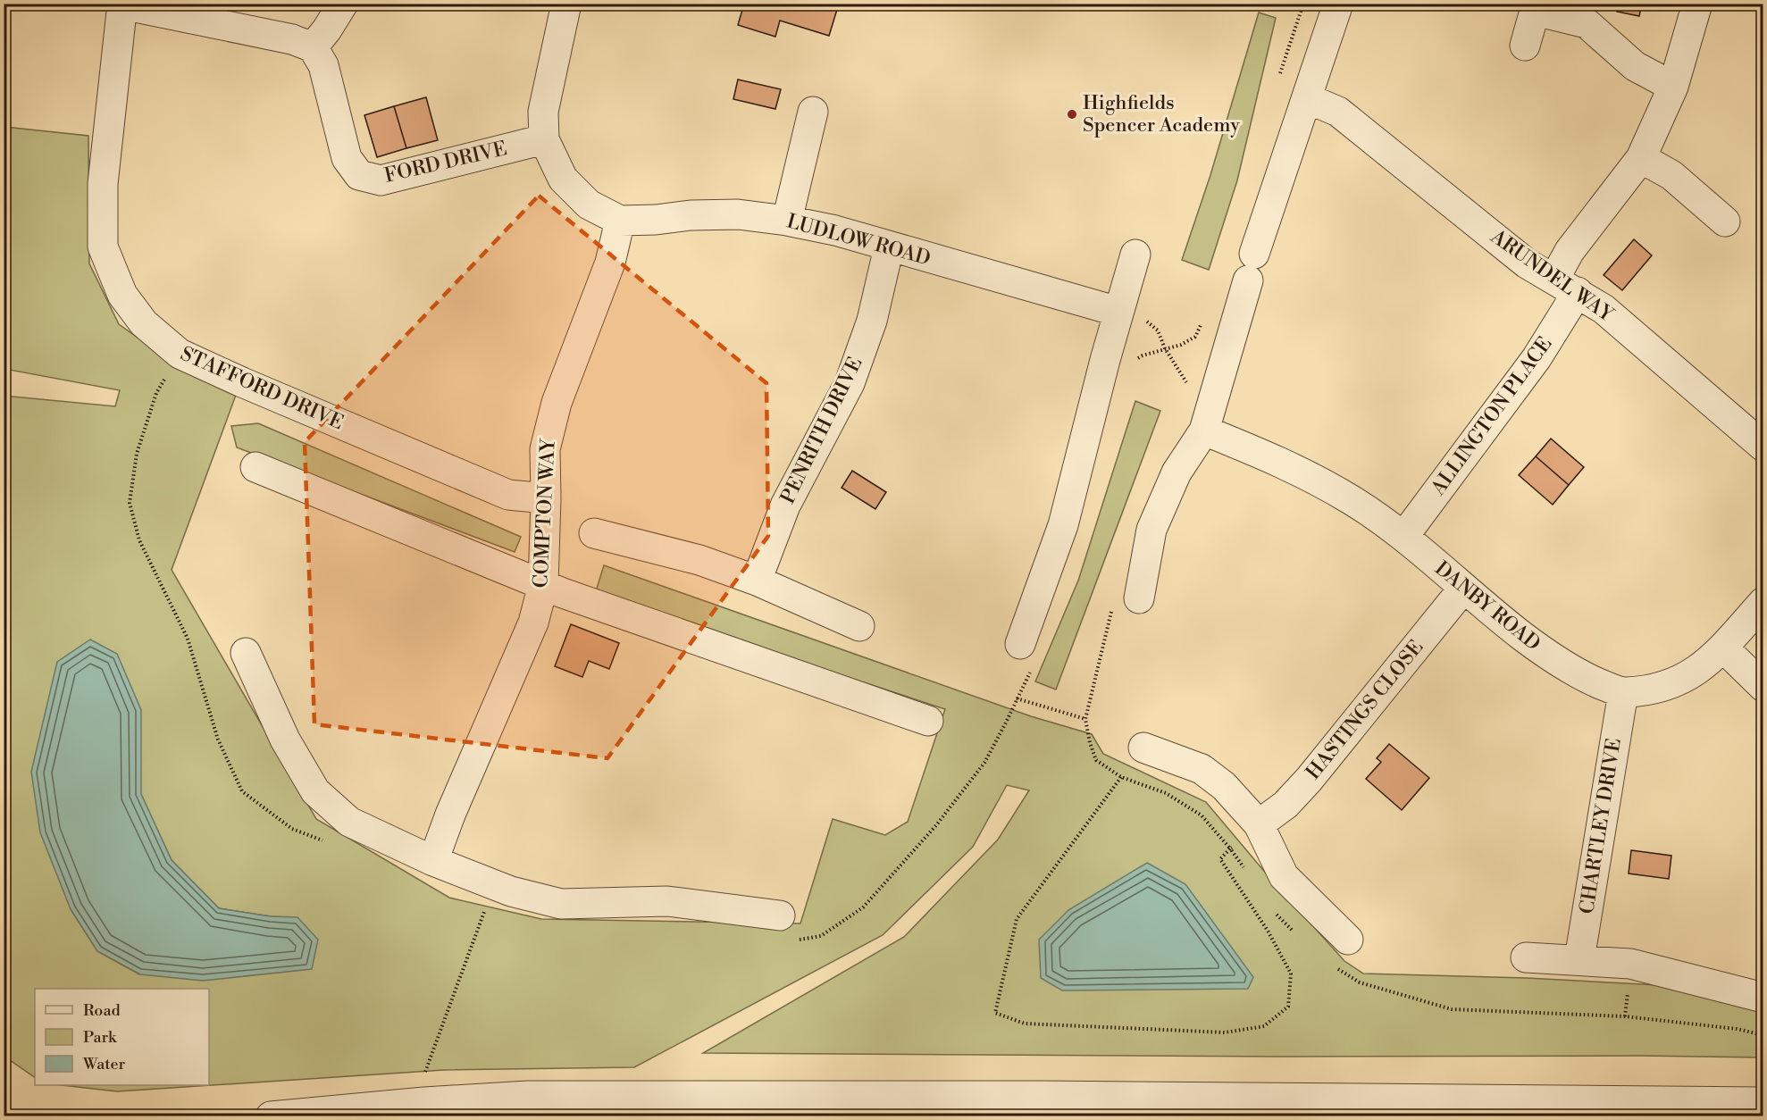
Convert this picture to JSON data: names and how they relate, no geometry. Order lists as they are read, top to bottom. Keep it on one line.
{"streets":{"street":["FORD DRIVE","LUDLOW ROAD","ARUNDEL WAY","STAFFORD DRIVE","ALLINGTON PLACE","PENRITH DRIVE","COMPTON WAY","DANBY ROAD","HASTINGS CLOSE","CHARTLEY DRIVE"]},"crossings":[["FORD DRIVE","LUDLOW ROAD"],["LUDLOW ROAD","PENRITH DRIVE"],["LUDLOW ROAD","COMPTON WAY"],["ARUNDEL WAY","ALLINGTON PLACE"],["STAFFORD DRIVE","COMPTON WAY"],["ALLINGTON PLACE","DANBY ROAD"],["DANBY ROAD","HASTINGS CLOSE"],["DANBY ROAD","CHARTLEY DRIVE"]],"places":["Highfields Spencer Academy"],"legend":["Road","Park","Water"]}
